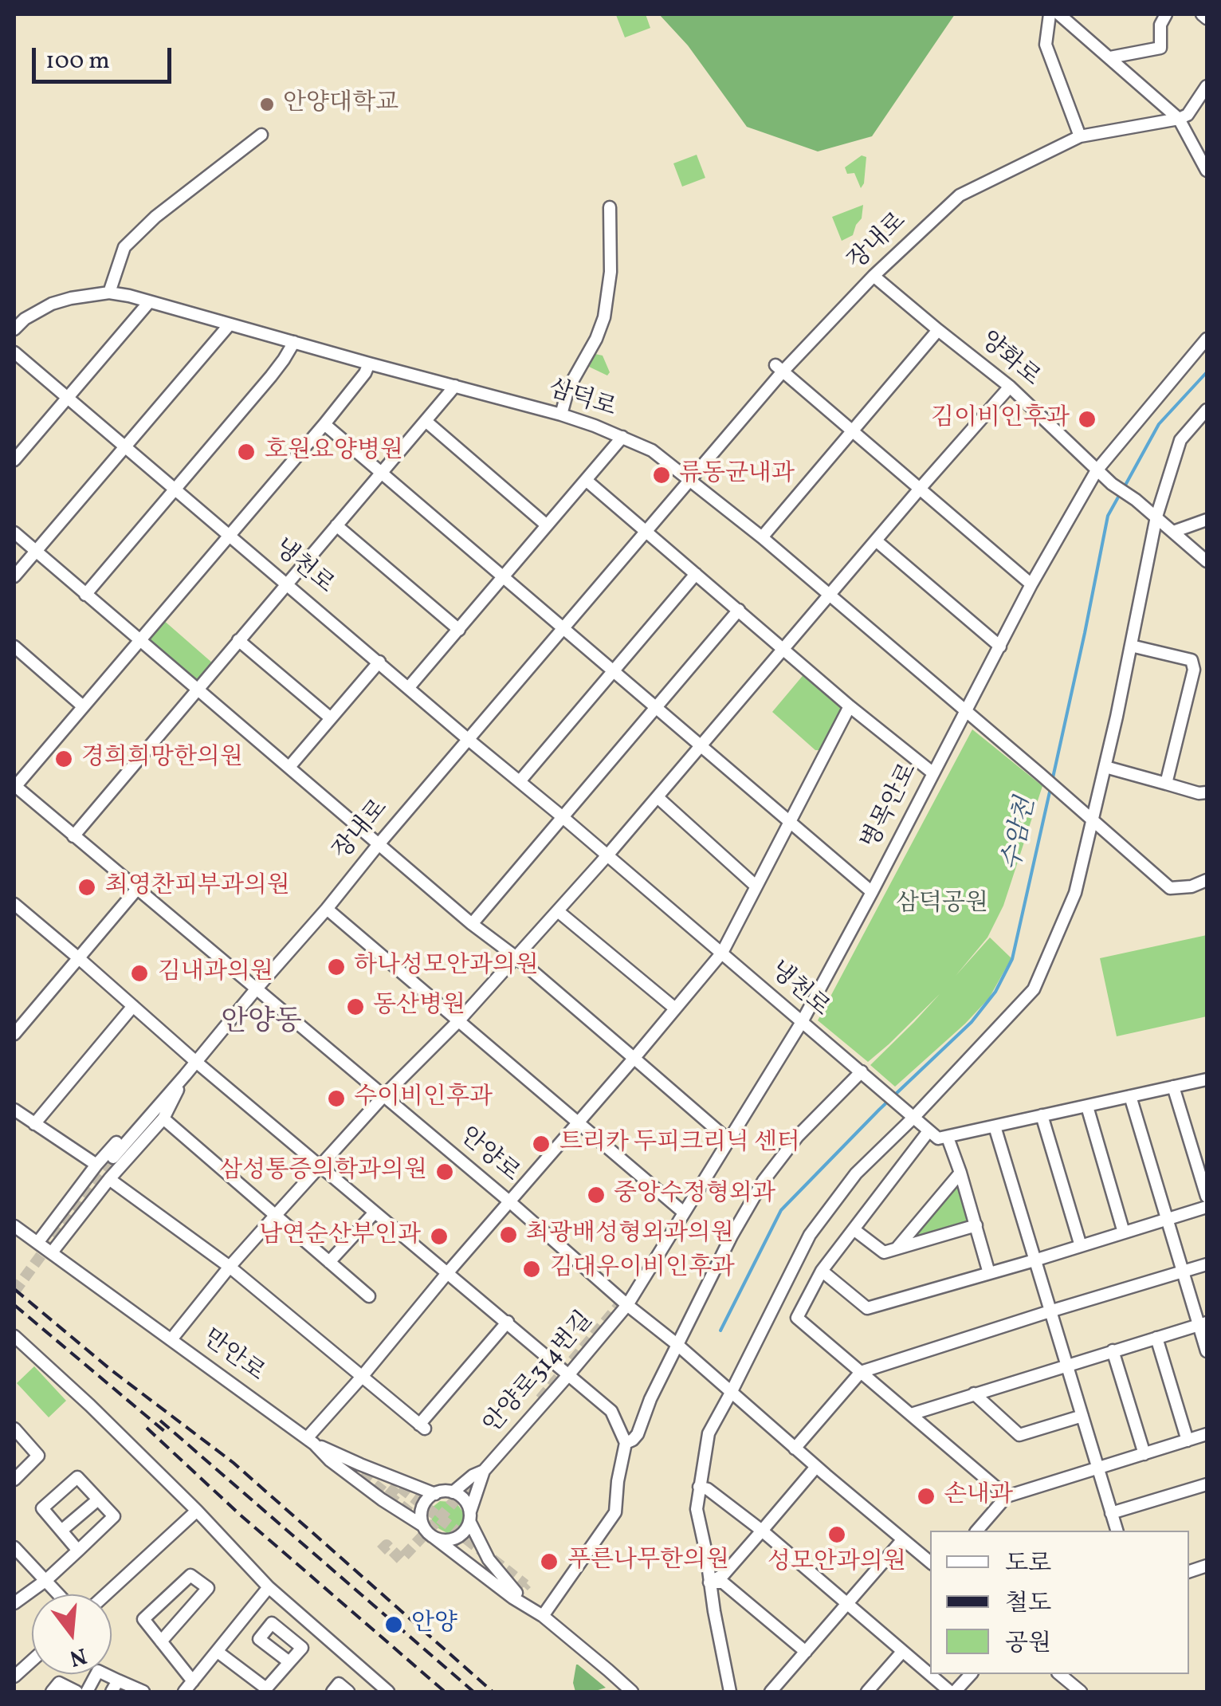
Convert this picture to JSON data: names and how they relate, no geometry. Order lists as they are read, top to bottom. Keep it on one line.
{"streets":{"street":["장내로","양화로","삼덕로","냉천로","병목안로","안양로","만안로","안양로314번길"]},"crossings":[["장내로","양화로"],["장내로","삼덕로"],["장내로","냉천로"],["장내로","안양로"],["양화로","병목안로"],["삼덕로","병목안로"],["냉천로","병목안로"],["병목안로","안양로"],["병목안로","안양로314번길"],["안양로","안양로314번길"]],"districts":["안양동"],"water":["수암천"],"parks":["삼덕공원"],"places":["안양대학교","김이비인후과","호원요양병원","류동균내과","경희희망한의원","최영찬피부과의원","하나성모안과의원","김내과의원","동산병원","수이비인후과","트리카 두피크리닉 센터","삼성통증의학과의원","중앙수정형외과","최광배성형외과의원","남연순산부인과","김대우이비인후과","손내과","성모안과의원","푸른나무한의원","안양"],"legend":["도로","철도","공원"],"scale_bar":"100 m","north":"bottom"}
